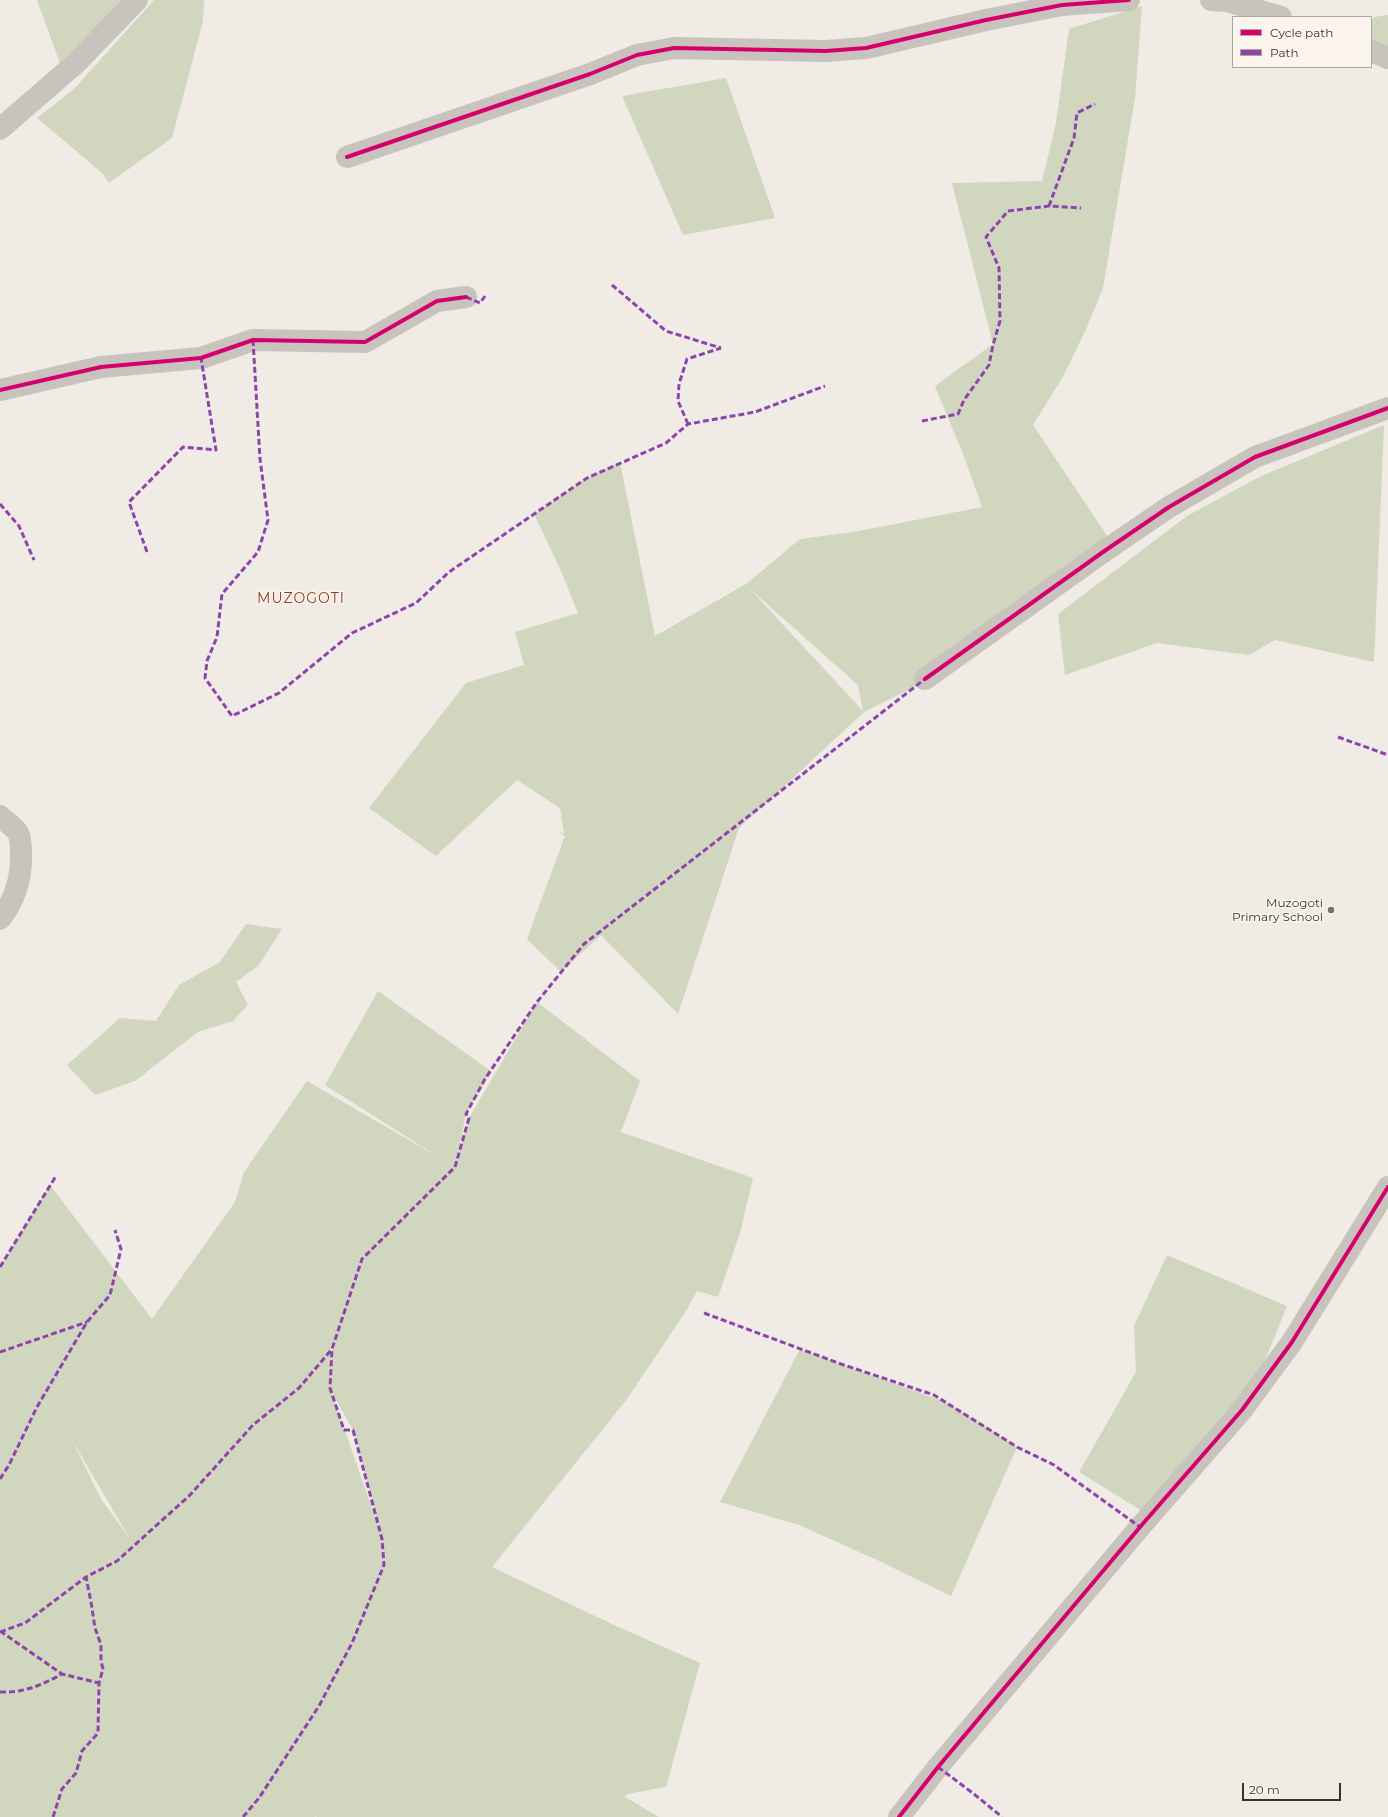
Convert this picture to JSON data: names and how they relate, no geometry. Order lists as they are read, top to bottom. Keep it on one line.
{"districts":["MUZOGOTI"],"places":["Muzogoti Primary School"],"legend":["Cycle path","Path"],"scale_bar":"20 m"}
